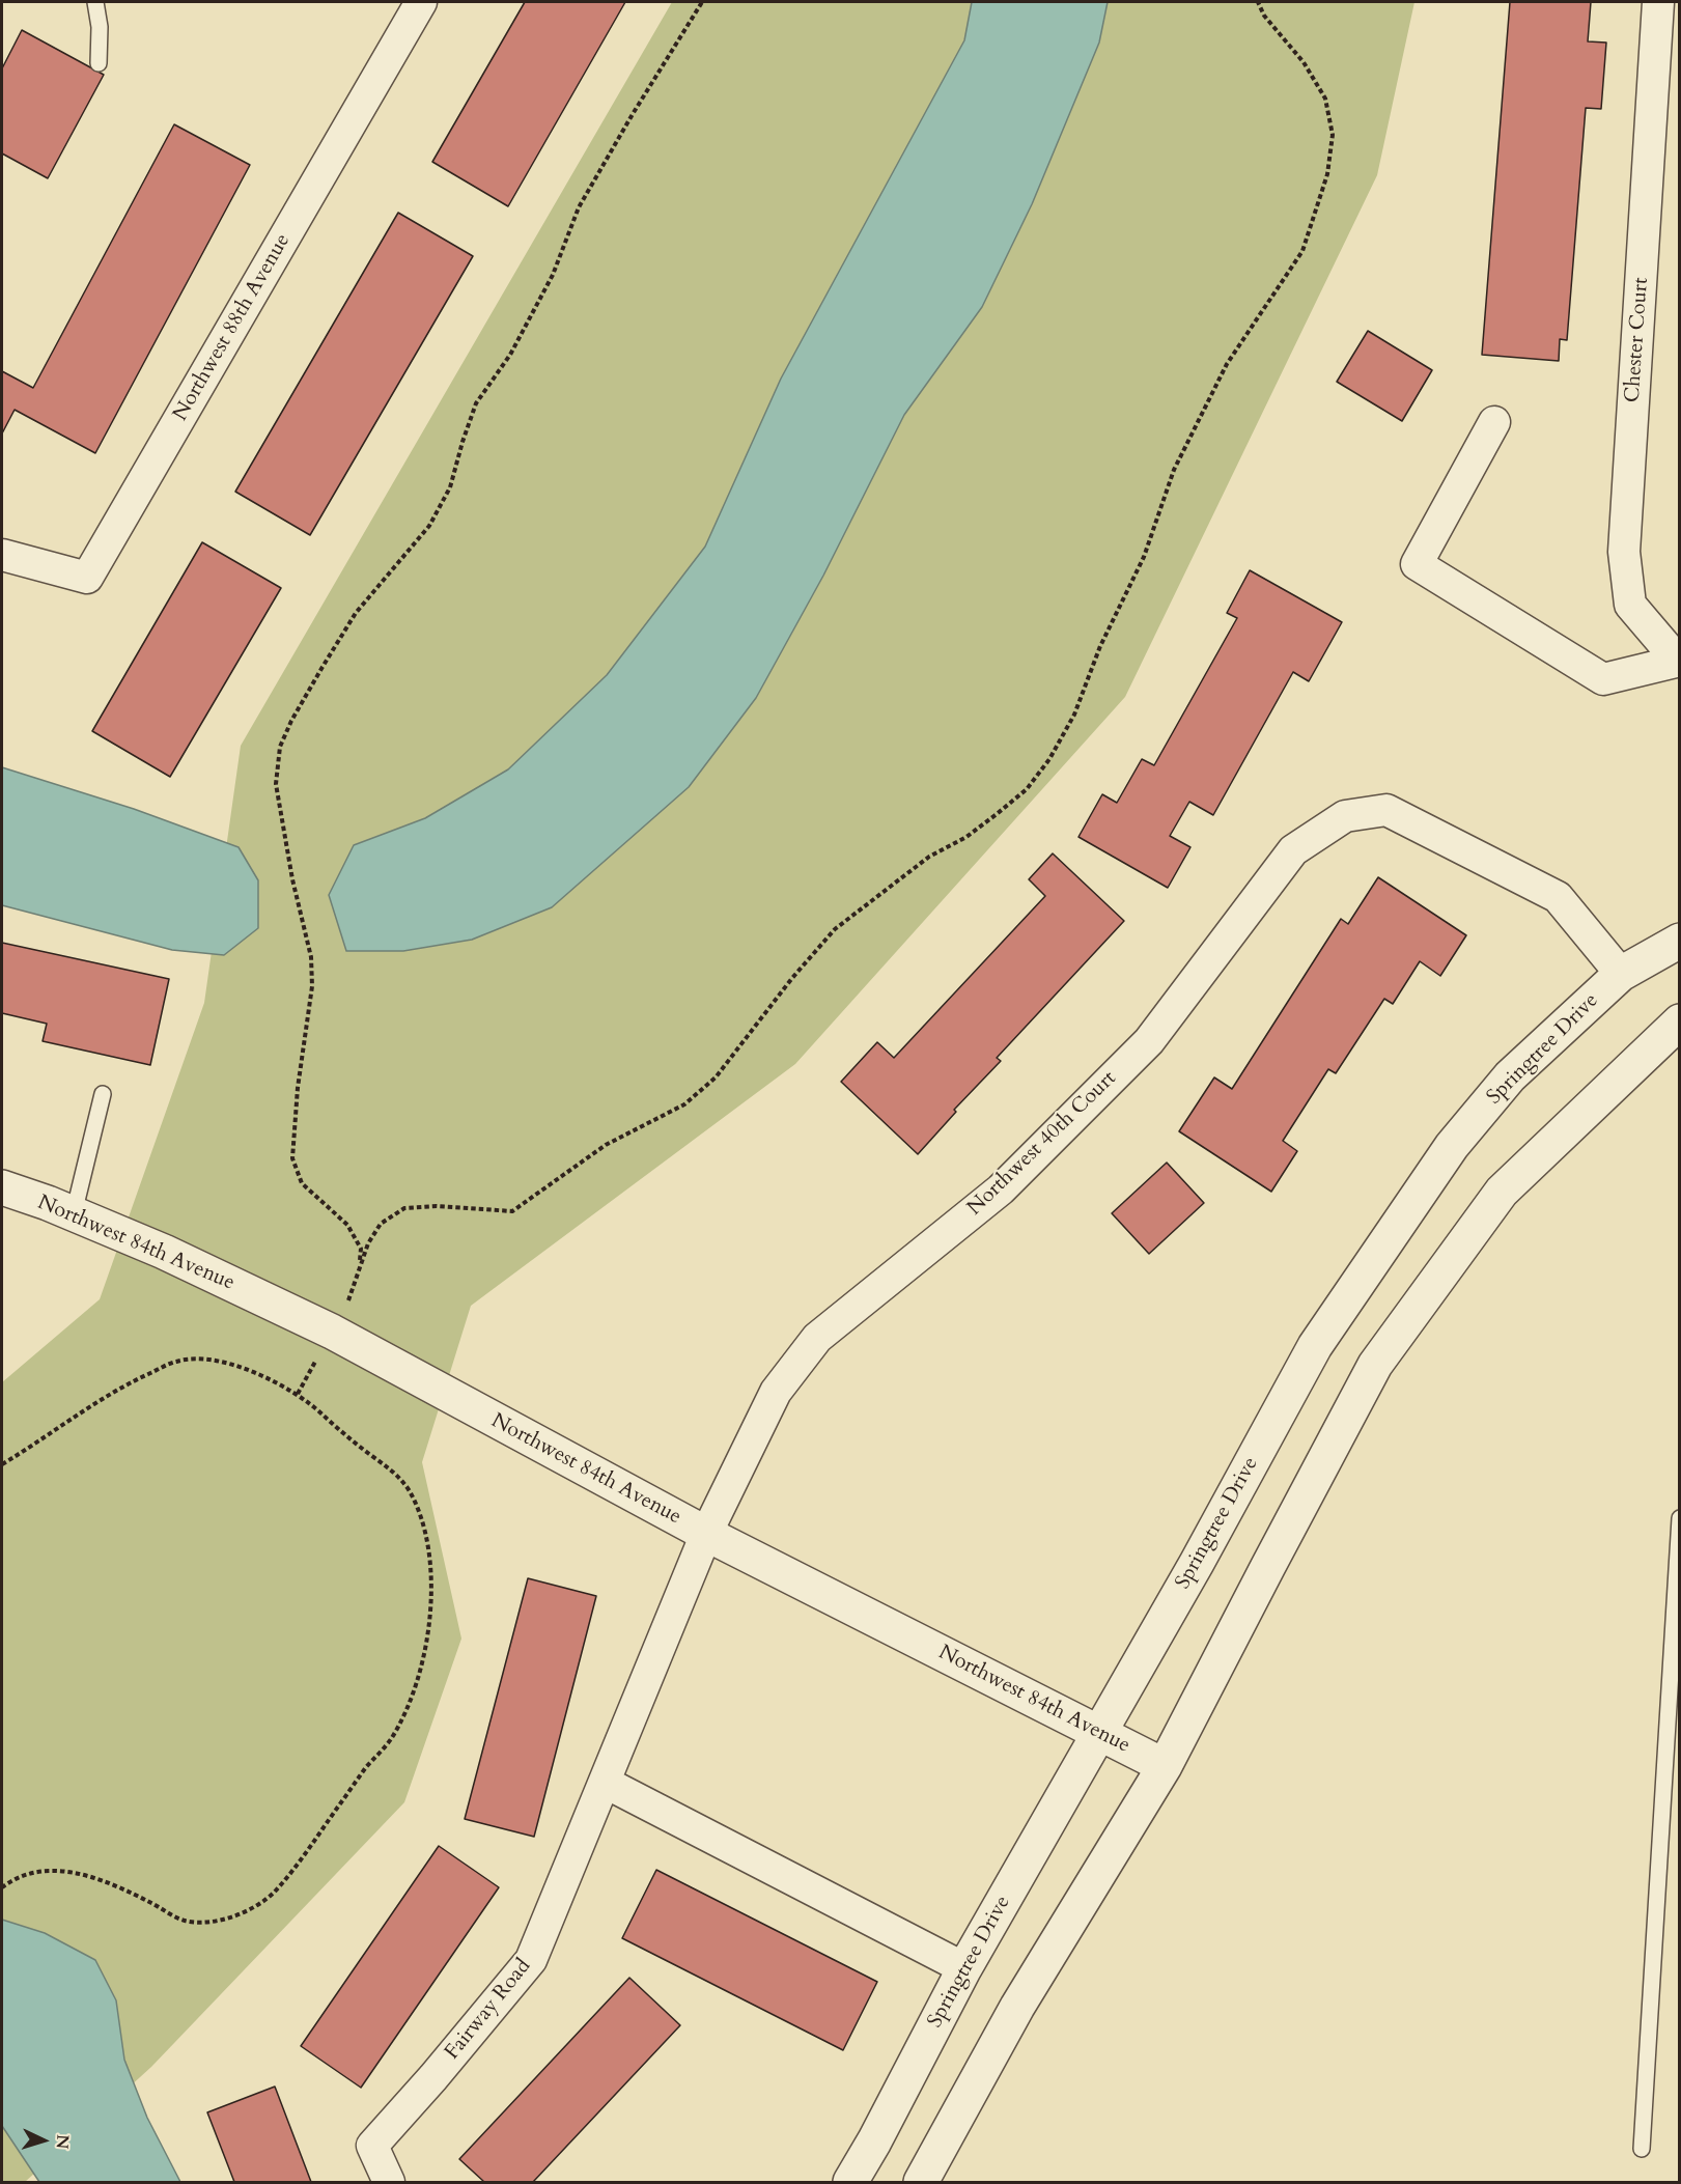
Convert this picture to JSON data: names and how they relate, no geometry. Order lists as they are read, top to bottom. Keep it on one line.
{"streets":{"street":["Northwest 88th Avenue","Chester Court","Springtree Drive","Northwest 40th Court","Northwest 84th Avenue","Fairway Road"]},"crossings":[["Springtree Drive","Northwest 40th Court"],["Springtree Drive","Northwest 84th Avenue"],["Northwest 40th Court","Northwest 84th Avenue"],["Northwest 40th Court","Fairway Road"],["Northwest 84th Avenue","Fairway Road"]],"north":"right"}
